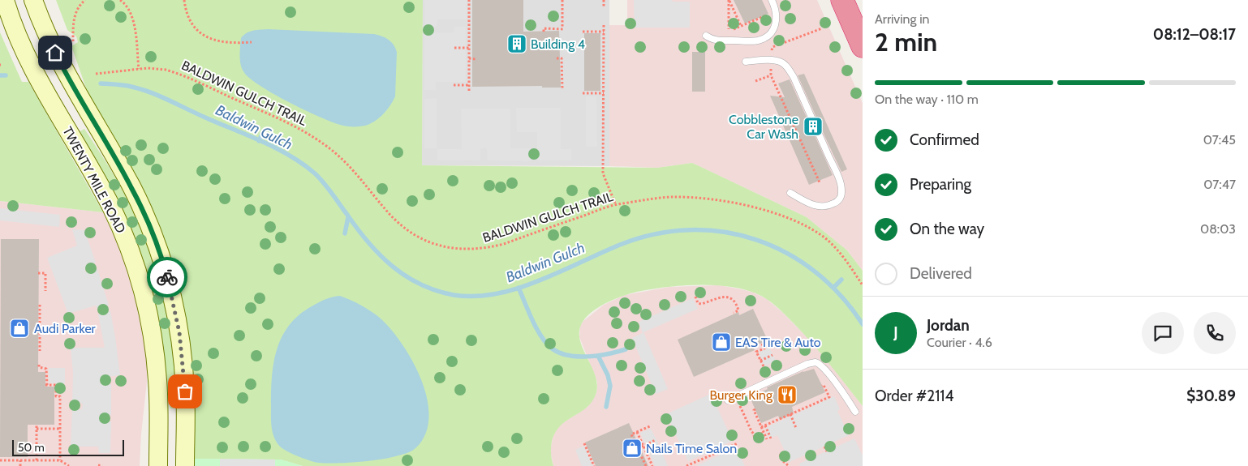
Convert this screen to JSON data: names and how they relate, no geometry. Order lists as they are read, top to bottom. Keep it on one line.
{"streets":{"main road":["TWENTY MILE ROAD"],"path":["BALDWIN GULCH TRAIL"]},"water":["Baldwin Gulch"],"places":{"building":["Building 4","Cobblestone Car Wash"],"shop":["Audi Parker","EAS Tire & Auto","Nails Time Salon"],"restaurant":["Burger King"]},"scale_bar":"50 m","page":{"heading":["2 min","Arriving in","08:12–08:17"],"panel":["Jordan","Courier · 4.6","Order #2114","$30.89"],"bar":"On the way · 110 m","list":[["Confirmed","07:45"],["Preparing","07:47"],["On the way","08:03"],"Delivered"],"round":"J","scale":"50 m"}}
